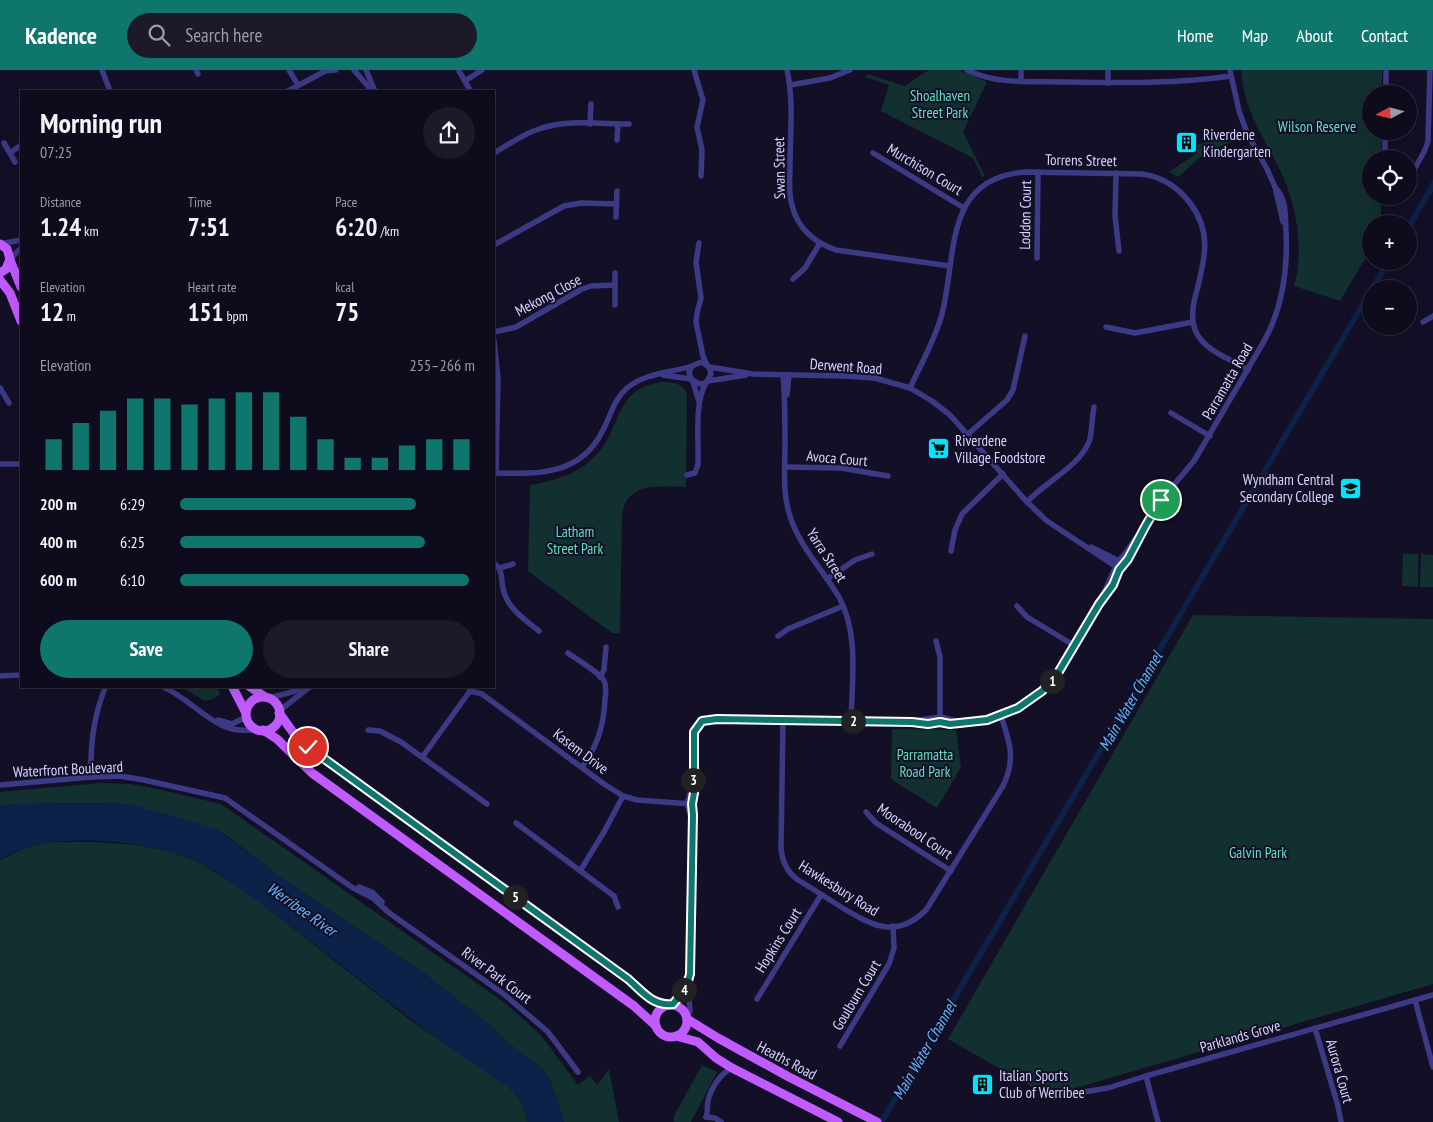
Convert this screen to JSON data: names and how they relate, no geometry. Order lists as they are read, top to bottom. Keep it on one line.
{"streets":{"main road":["Heaths Road"],"street":["Torrens Street","Swan Street","Murchison Court","Loddon Court","Mekong Close","Derwent Road","Parramatta Road","Avoca Court","Yarra Street","Kasem Drive","Waterfront Boulevard","Moorabool Court","Hawkesbury Road","Hopkins Court","River Park Court","Goulburn Court","Parklands Grove","Aurora Court"]},"crossings":[["Torrens Street","Swan Street"],["Torrens Street","Murchison Court"],["Torrens Street","Loddon Court"],["Torrens Street","Derwent Road"],["Derwent Road","Parramatta Road"],["Derwent Road","Yarra Street"],["Parramatta Road","Yarra Street"],["Parramatta Road","Kasem Drive"],["Parramatta Road","Hawkesbury Road"],["Avoca Court","Yarra Street"],["Waterfront Boulevard","River Park Court"],["Moorabool Court","Hawkesbury Road"],["Hawkesbury Road","Hopkins Court"],["Hawkesbury Road","Goulburn Court"],["Parklands Grove","Aurora Court"]],"water":["Main Water Channel","Werribee River"],"parks":["Shoalhaven Street Park","Wilson Reserve","Latham Street Park","Parramatta Road Park","Galvin Park"],"places":{"building":["Riverdene Kindergarten","Italian Sports Club of Werribee"],"supermarket":["Riverdene Village Foodstore"],"school or university":["Wyndham Central Secondary College"]},"north":"left","page":{"header":"Kadence","search":"Search here","nav":["Home","Map","About","Contact"],"map_buttons":["+","−"],"heading":["Morning run","07:25"],"stats":[["Distance","1.24 km"],["Time","7:51"],["Pace","6:20 /km"],["Elevation","12 m"],["Heart rate","151 bpm"],["kcal","75"]],"chart":["Elevation","255–266 m"],"list":[{"name":"200 m","note":"6:29"},{"name":"400 m","note":"6:25"},{"name":"600 m","note":"6:10"}],"buttons":["Save","Share"],"pins":["1","2","3","5","4"]}}
